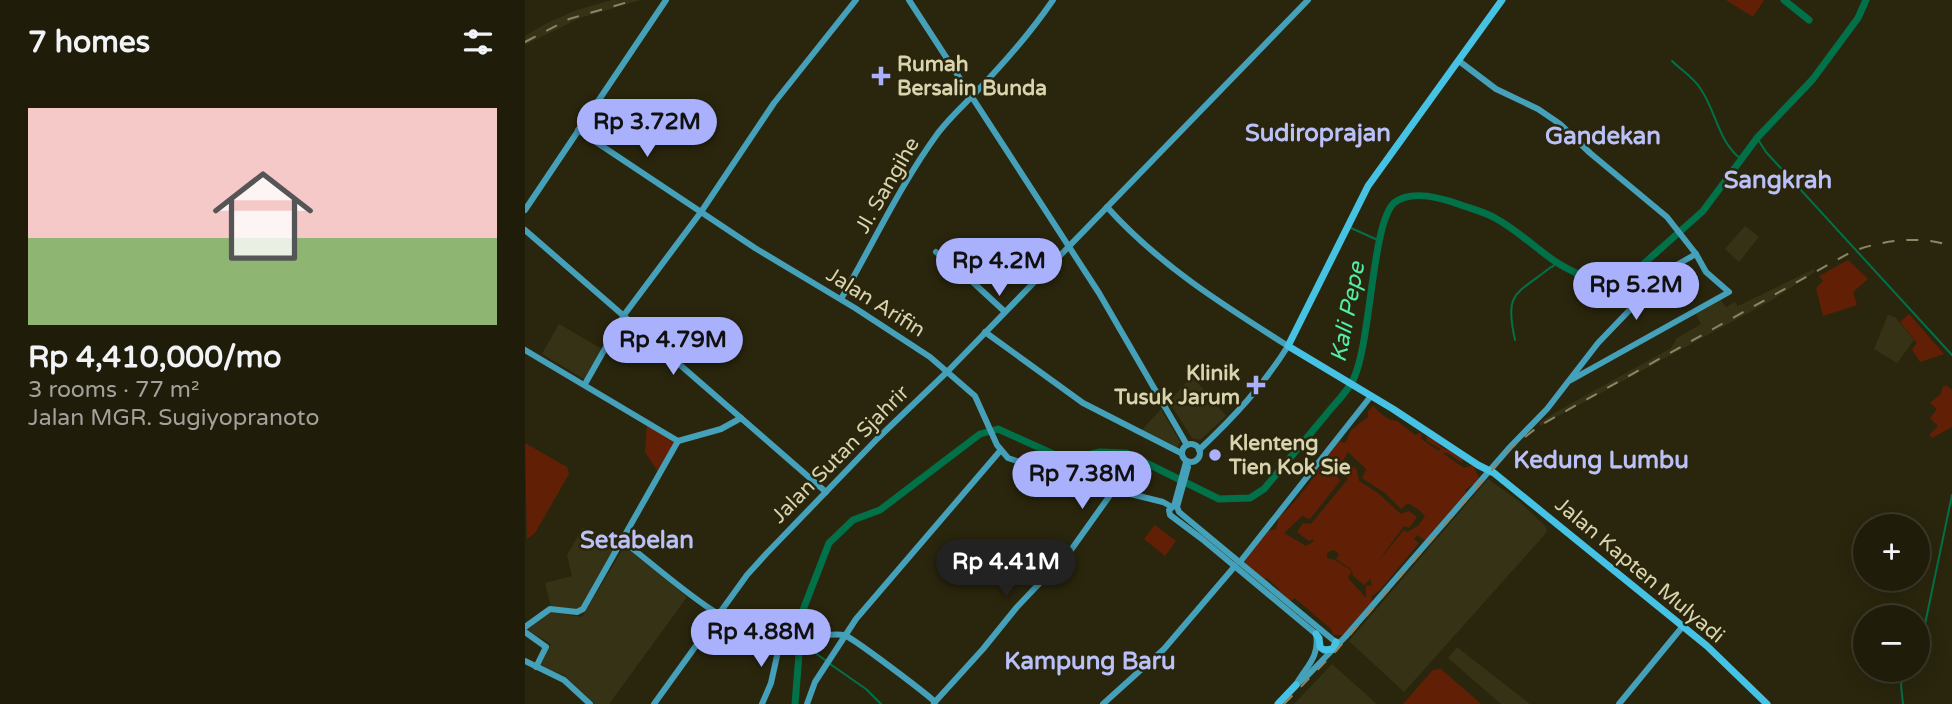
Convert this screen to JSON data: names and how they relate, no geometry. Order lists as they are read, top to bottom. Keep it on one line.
{"streets":{"main road":["Jl. Sangihe","Jalan Arifin","Jalan Sutan Sjahrir","Jalan Kapten Mulyadi"]},"crossings":[["Jl. Sangihe","Jalan Arifin"],["Jalan Arifin","Jalan Sutan Sjahrir"],["Jalan Sutan Sjahrir","Jalan Kapten Mulyadi"]],"districts":["Sudiroprajan","Gandekan","Sangkrah","Kedung Lumbu","Setabelan","Kampung Baru"],"water":["Kali Pepe"],"places":{"health":["Rumah Bersalin Bunda","Klinik Tusuk Jarum"],"other":["Klenteng Tien Kok Sie"]},"page":{"heading":"7 homes","list":[{"name":"Rp 4,410,000/mo","note":"3 rooms · 77 m² · Jalan MGR. Sugiyopranoto"}],"price":["Rp 3.72M","Rp 4.2M","Rp 5.2M","Rp 4.79M","Rp 7.38M","Rp 4.41M","Rp 4.88M"],"map_buttons":["+","−"]}}
